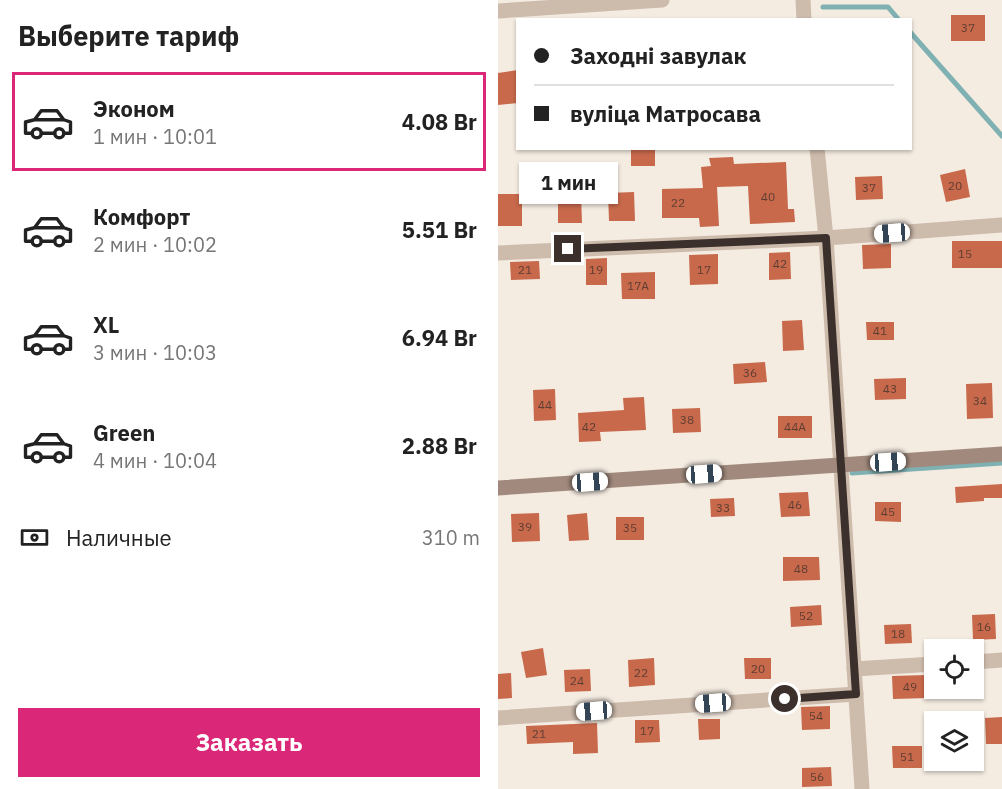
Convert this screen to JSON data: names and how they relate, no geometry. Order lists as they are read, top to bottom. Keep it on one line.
{"house_numbers":["37","20","37","40","22","15","42","21","19","17","17А","41","36","43","34","44","38","42","44А","46","33","45","39","35","48","52","16","18","20","22","24","49","54","17","21","51","56"],"page":{"heading":"Выберите тариф","banner":["Заходні завулак","вуліца Матросава"],"list":[{"name":"Эконом","note":"1 мин · 10:01","value":"4.08 Br"},{"name":"Комфорт","note":"2 мин · 10:02","value":"5.51 Br"},{"name":"XL","note":"3 мин · 10:03","value":"6.94 Br"},{"name":"Green","note":"4 мин · 10:04","value":"2.88 Br"}],"bubble":"1 мин","pay":["Наличные","310 m"],"buttons":"Заказать"}}
